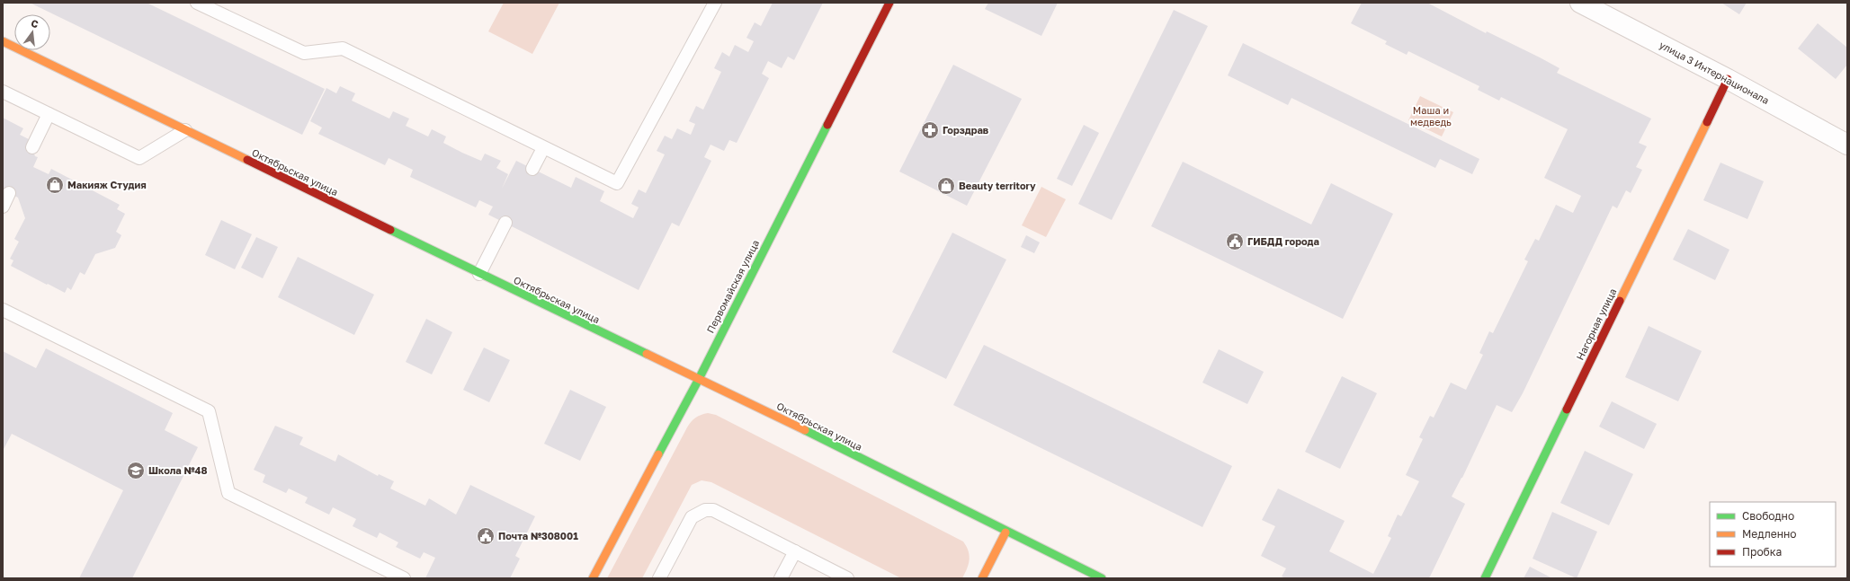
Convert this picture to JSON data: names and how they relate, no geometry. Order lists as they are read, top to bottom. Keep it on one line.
{"streets":{"street":["улица 3 Интернационала","Октябрьская улица","Первомайская улица","Нагорная улица"]},"crossings":[["улица 3 Интернационала","Нагорная улица"],["Октябрьская улица","Первомайская улица"]],"parks":["Маша и медведь"],"places":{"pharmacy":["Горздрав"],"shop":["Макияж Студия","Beauty territory"],"public building":["ГИБДД города","Почта №308001"],"school or university":["Школа №48"]},"legend":["Свободно","Медленно","Пробка"],"north":"top"}
